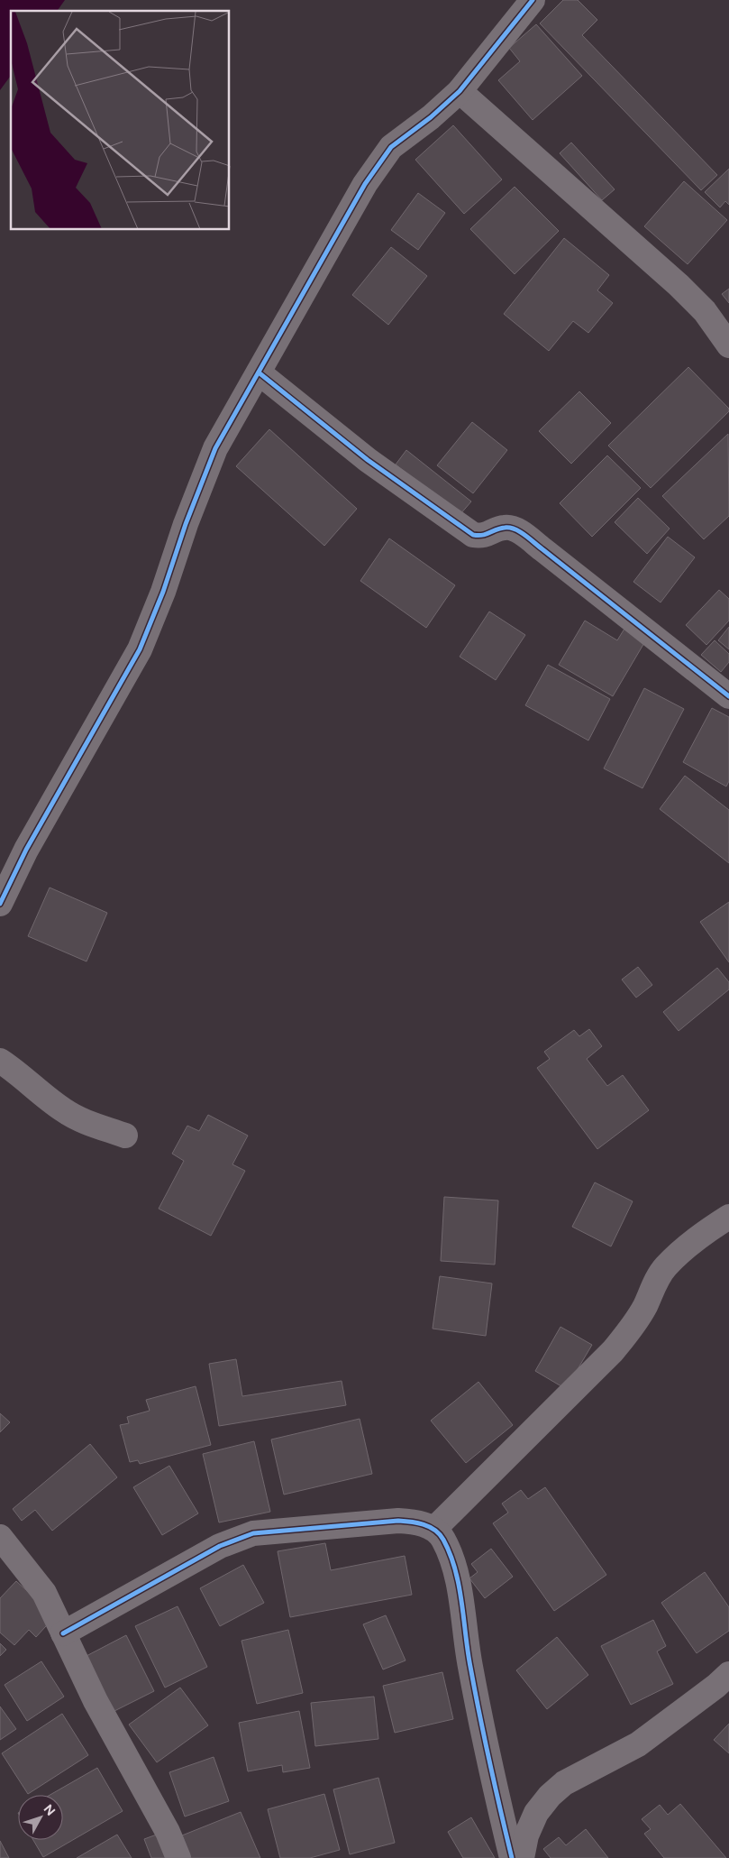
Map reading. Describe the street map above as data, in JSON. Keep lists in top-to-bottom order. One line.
{"north":"top right"}
